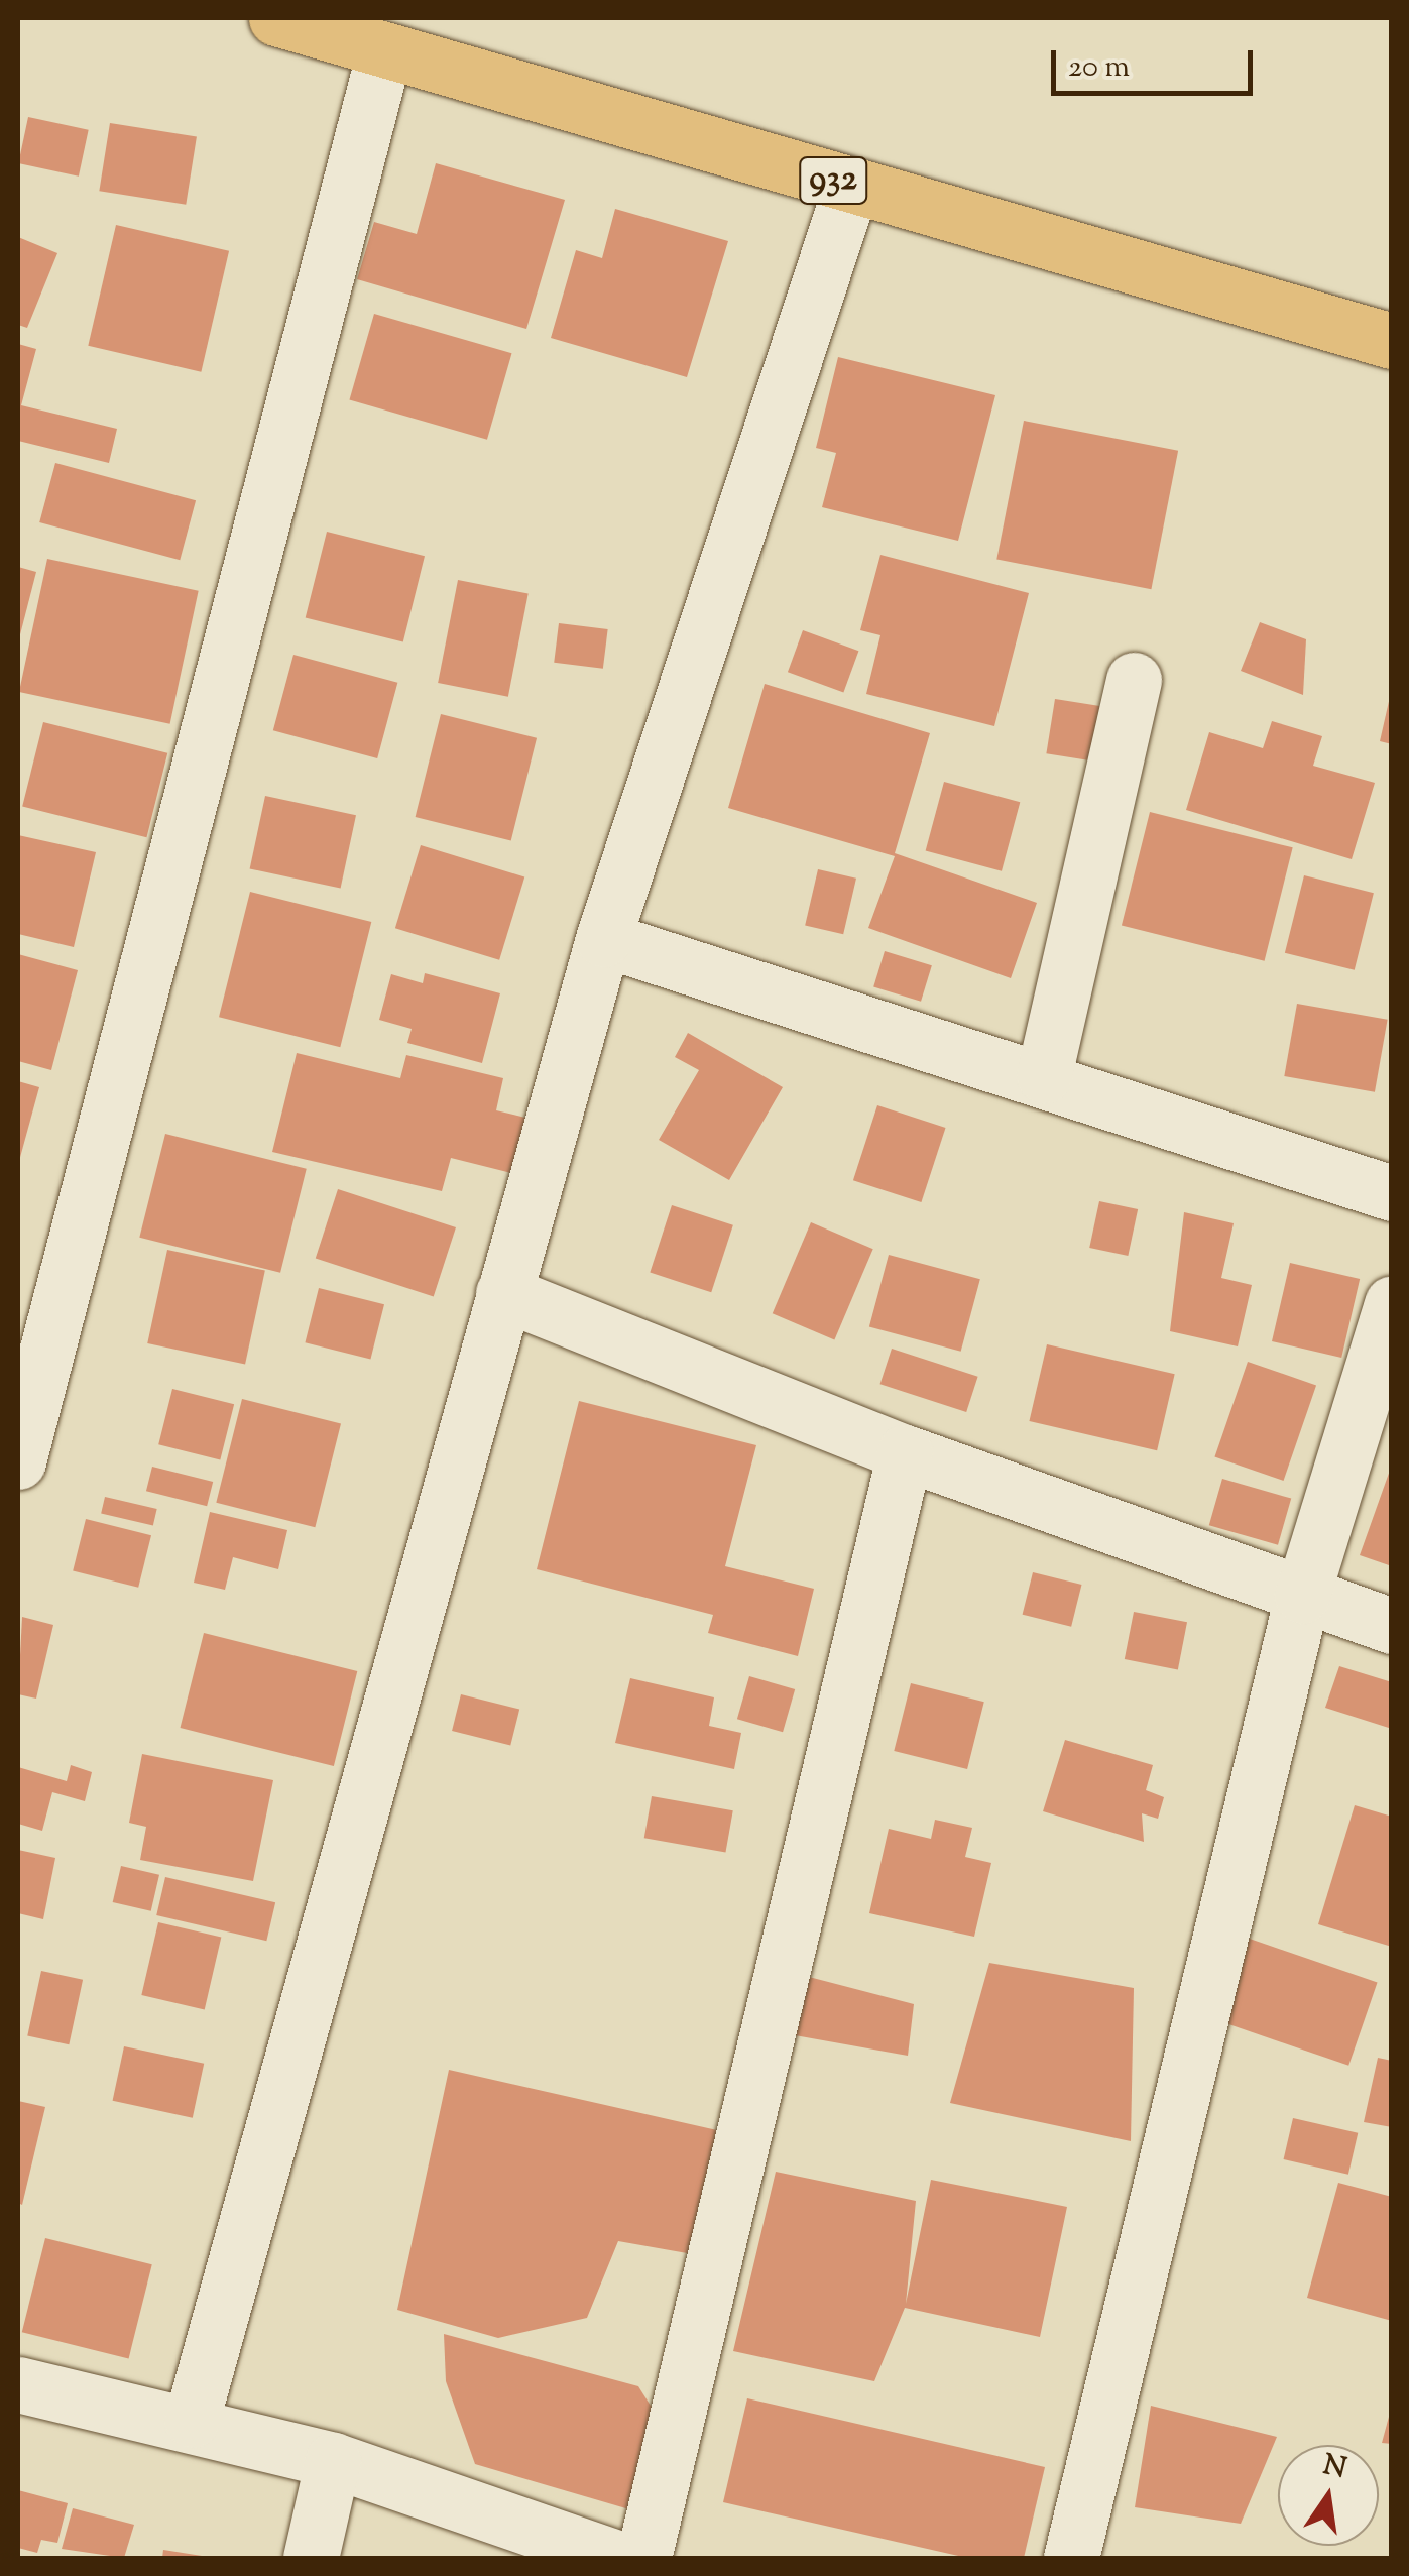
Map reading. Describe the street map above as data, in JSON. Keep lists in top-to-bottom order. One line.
{"streets":{"main road":["932"]},"scale_bar":"20 m","north":"top"}
